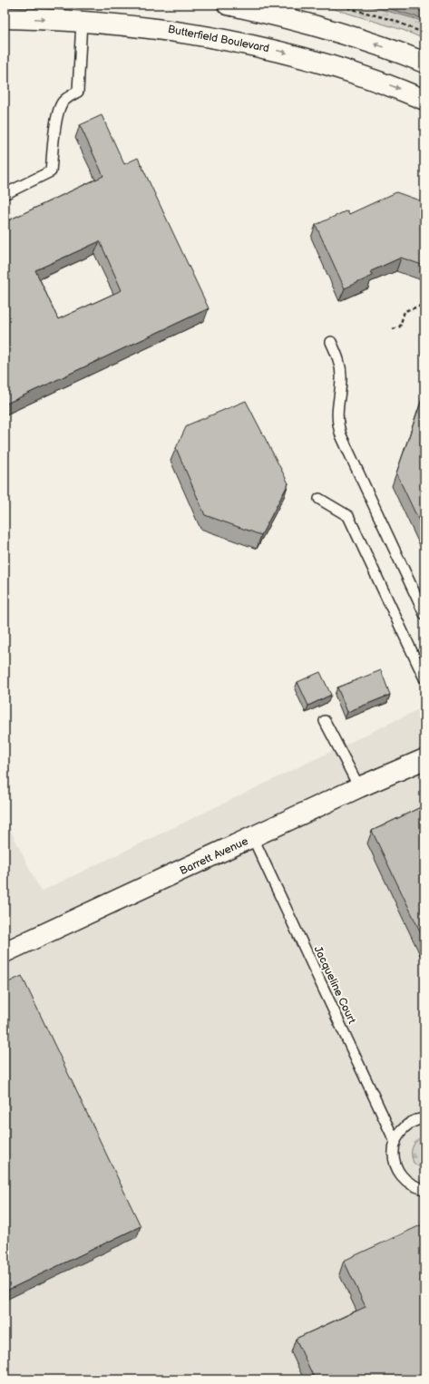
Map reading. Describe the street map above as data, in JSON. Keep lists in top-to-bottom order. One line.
{"streets":{"main road":["Butterfield Boulevard","Barrett Avenue"],"lane":["Jacqueline Court"]},"crossings":[["Barrett Avenue","Jacqueline Court"]]}
